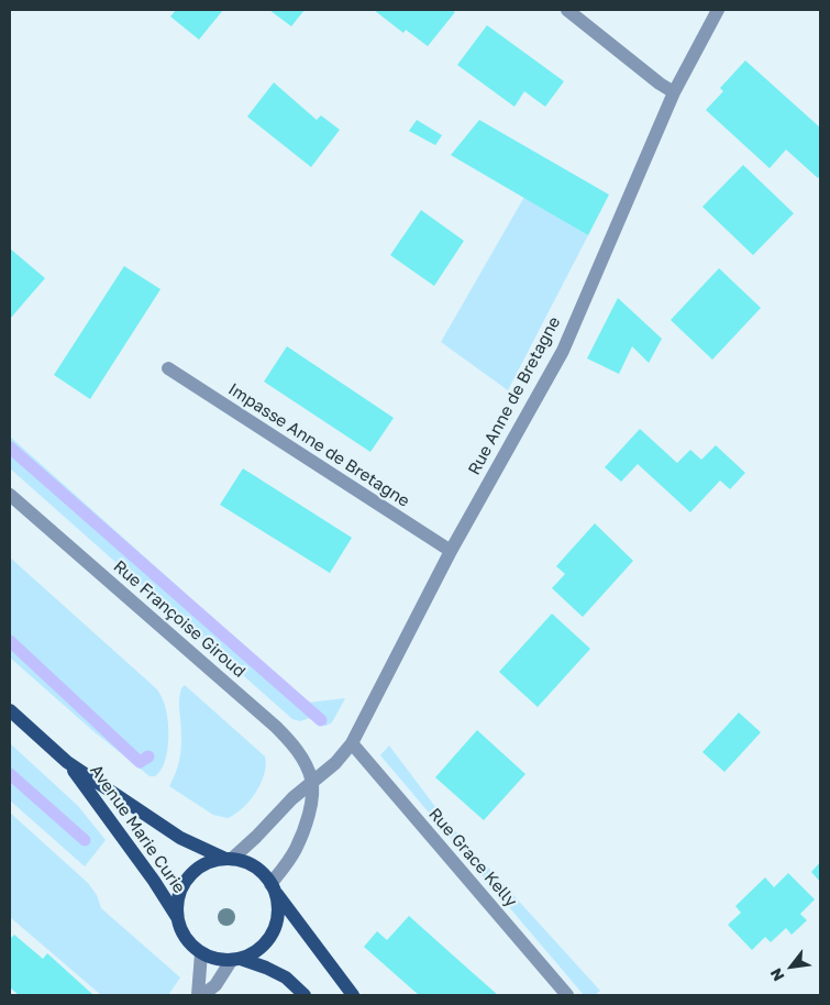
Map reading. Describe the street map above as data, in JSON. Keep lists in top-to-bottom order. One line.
{"streets":{"main road":["Avenue Marie Curie"],"street":["Rue Anne de Bretagne","Impasse Anne de Bretagne","Rue Françoise Giroud","Rue Grace Kelly"]},"crossings":[["Rue Anne de Bretagne","Impasse Anne de Bretagne"],["Rue Anne de Bretagne","Rue Françoise Giroud"],["Rue Anne de Bretagne","Avenue Marie Curie"],["Rue Anne de Bretagne","Rue Grace Kelly"]],"north":"bottom left"}
